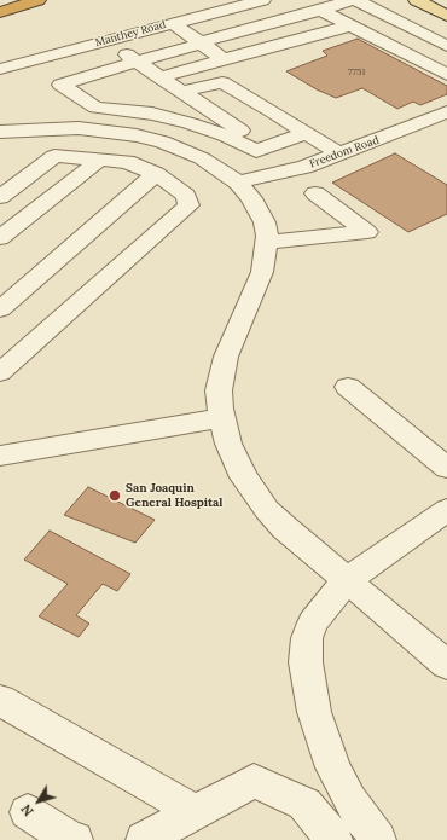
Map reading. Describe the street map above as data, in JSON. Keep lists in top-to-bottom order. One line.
{"streets":{"street":["Manthey Road","Freedom Road"]},"places":["San Joaquin General Hospital"],"house_numbers":["7751"],"north":"bottom left"}
